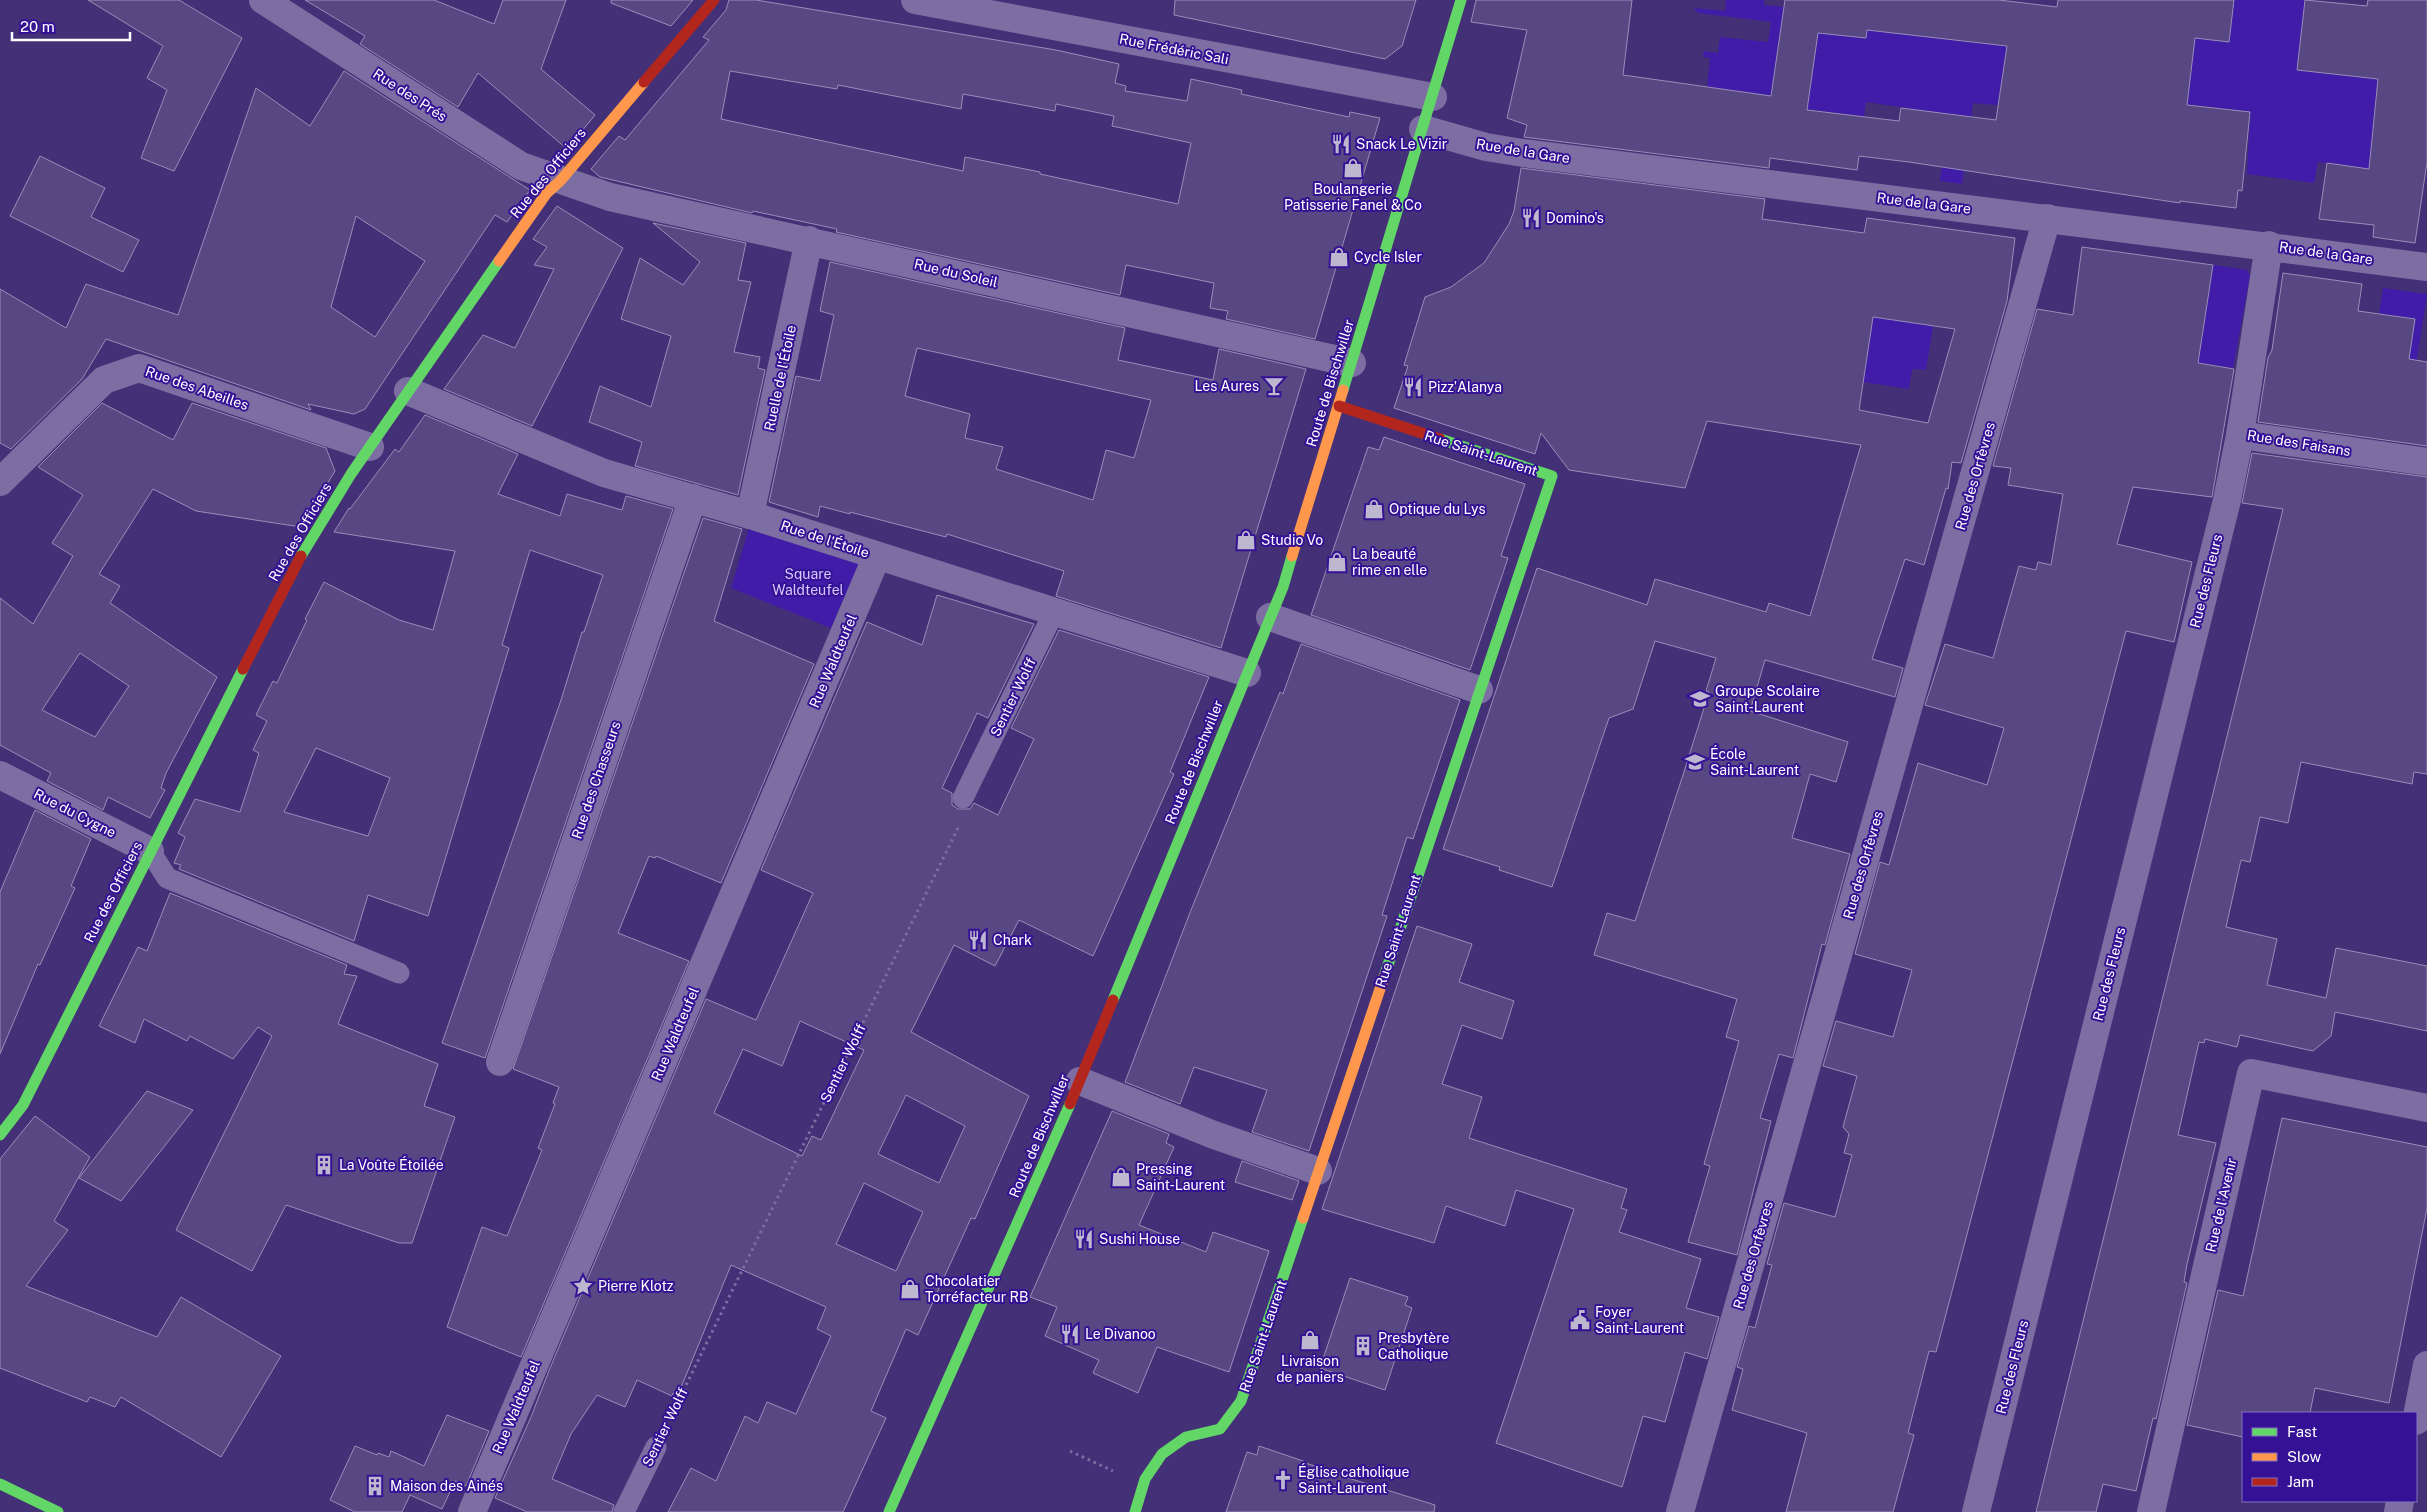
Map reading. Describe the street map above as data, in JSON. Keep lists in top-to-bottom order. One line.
{"streets":{"street":["Rue Frédéric Sali","Rue des Prés","Rue de la Gare","Rue des Officiers","Rue du Soleil","Ruelle de l'Étoile","Route de Bischwiller","Rue des Abeilles","Rue des Faisans","Rue Saint-Laurent","Rue des Orfèvres","Rue de l'Étoile","Rue des Fleurs","Rue Waldteufel","Rue des Chasseurs","Rue du Cygne","Rue de l'Avenir"],"lane":["Sentier Wolff"]},"crossings":[["Rue Frédéric Sali","Route de Bischwiller"],["Rue des Prés","Rue des Officiers"],["Rue des Prés","Rue du Soleil"],["Rue de la Gare","Route de Bischwiller"],["Rue de la Gare","Rue des Faisans"],["Rue de la Gare","Rue des Orfèvres"],["Rue des Officiers","Rue du Soleil"],["Rue des Officiers","Rue des Abeilles"],["Rue des Officiers","Rue de l'Étoile"],["Rue des Officiers","Rue du Cygne"],["Rue du Soleil","Ruelle de l'Étoile"],["Rue du Soleil","Route de Bischwiller"],["Ruelle de l'Étoile","Rue de l'Étoile"],["Route de Bischwiller","Rue Saint-Laurent"],["Route de Bischwiller","Rue de l'Étoile"],["Rue des Faisans","Rue des Fleurs"],["Rue de l'Étoile","Rue Waldteufel"],["Rue de l'Étoile","Sentier Wolff"],["Rue de l'Étoile","Rue des Chasseurs"]],"parks":["Square Waldteufel"],"places":{"restaurant":["Snack Le Vizir","Domino's","Pizz'Alanya","Chark","Sushi House","Le Divanoo"],"shop":["Boulangerie Patisserie Fanel & Co","Cycle Isler","Optique du Lys","Studio Vo","La beauté rime en elle","Pressing Saint-Laurent","Chocolatier Torréfacteur RB","Livraison de paniers"],"bar":["Les Aures"],"school or university":["Groupe Scolaire Saint-Laurent","École Saint-Laurent"],"building":["La Voûte Étoilée","Presbytère Catholique","Maison des Ainés"],"place":["Pierre Klotz"],"public building":["Foyer Saint-Laurent"],"church":["Église catholique Saint-Laurent"]},"legend":["Fast","Slow","Jam"],"scale_bar":"20 m"}
